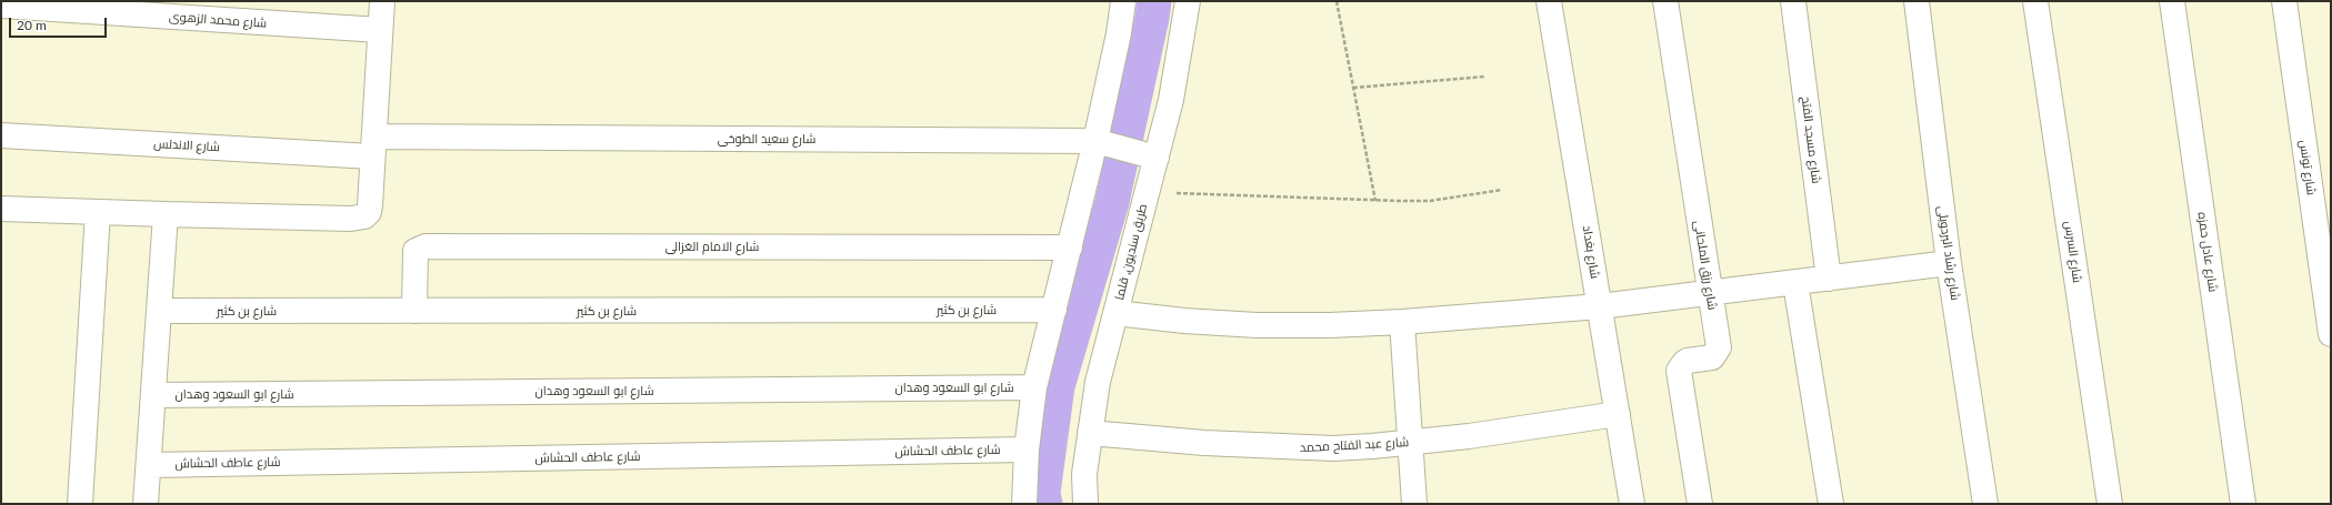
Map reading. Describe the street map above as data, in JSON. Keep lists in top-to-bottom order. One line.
{"streets":{"street":["شارع محمد الزهوى","شارع سعيد الطوخى","شارع مسجد الفتح","شارع الاندلس","شارع تونس","شارع الامام الغزالى","طريق سنديون, قلما","شارع بغداد","شارع السرس","شارع عادل حمزه","شارع رشاد البردويلى","شارع رزق الملحانى","شارع بن كثير","شارع ابو السعود وهدان","شارع عبد الفتاح محمد","شارع عاطف الحشاش"]},"crossings":[["شارع سعيد الطوخى","شارع الاندلس"],["شارع سعيد الطوخى","طريق سنديون, قلما"],["شارع الامام الغزالى","شارع بن كثير"],["طريق سنديون, قلما","شارع عبد الفتاح محمد"],["شارع بغداد","شارع عبد الفتاح محمد"]],"scale_bar":"20 m"}
